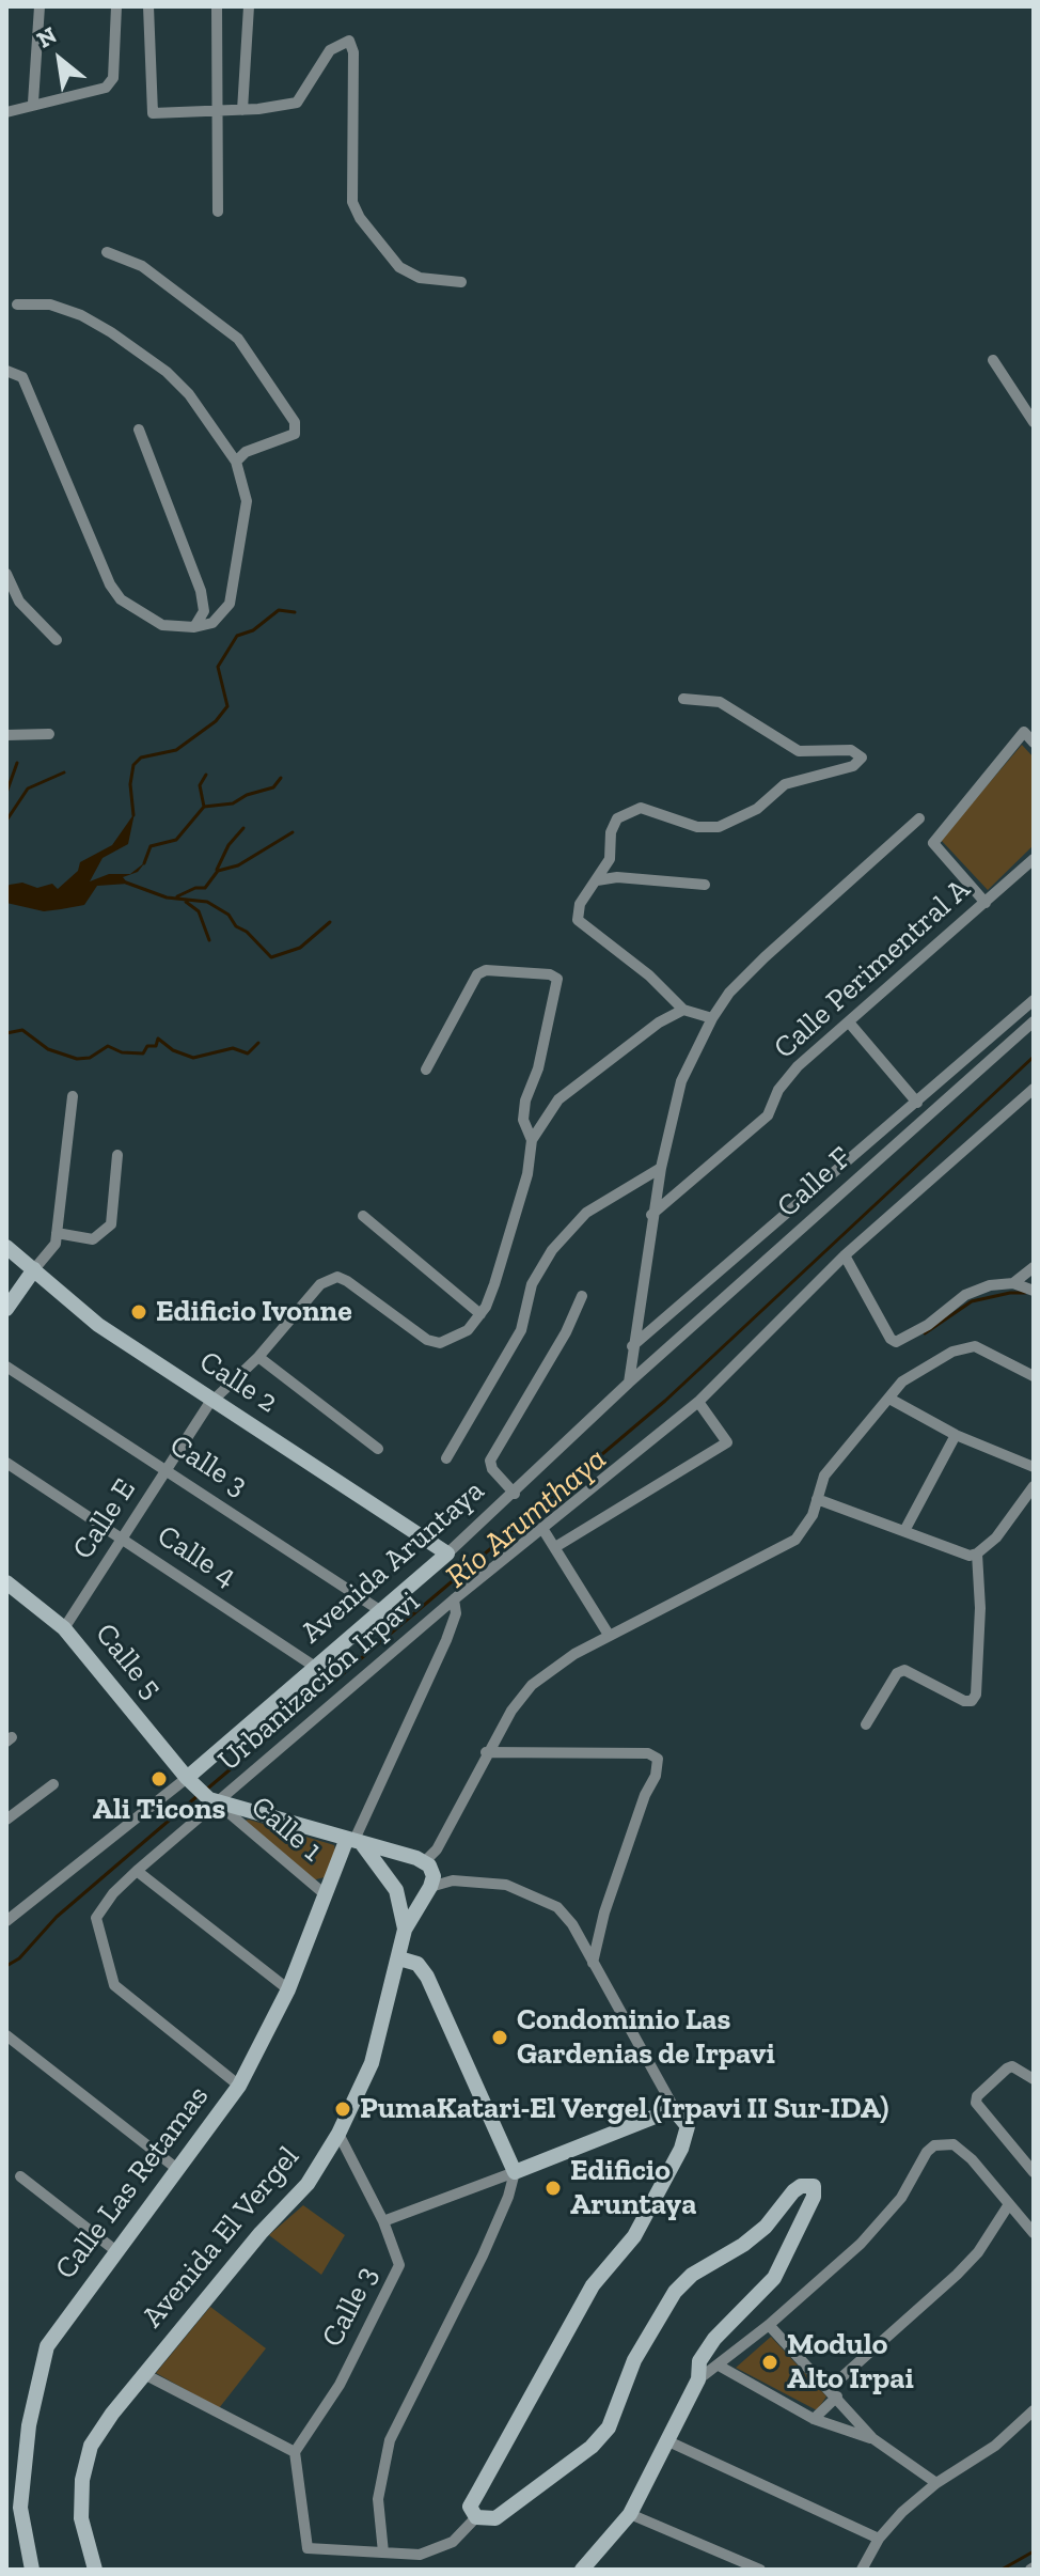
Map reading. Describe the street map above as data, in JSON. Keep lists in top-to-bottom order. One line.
{"streets":{"street":["Calle Perimentral A","Calle F","Calle 2","Calle 3","Calle E","Calle 4","Avenida Aruntaya","Calle 5","Urbanización Irpavi","Calle 1","Calle Las Retamas","Avenida El Vergel"]},"crossings":[["Calle F","Avenida Aruntaya"],["Calle 2","Calle E"],["Calle 2","Avenida Aruntaya"],["Calle 3","Calle E"],["Calle 3","Avenida Aruntaya"],["Calle 3","Avenida El Vergel"],["Calle E","Calle 4"],["Calle E","Calle 5"],["Calle 4","Avenida Aruntaya"],["Avenida Aruntaya","Calle 5"],["Urbanización Irpavi","Calle 1"],["Urbanización Irpavi","Calle Las Retamas"],["Calle 1","Calle Las Retamas"]],"water":["Río Arumthaya"],"places":["Edificio Ivonne","Ali Ticons","Condominio Las Gardenias de Irpavi","PumaKatari-El Vergel (Irpavi II Sur-IDA)","Edificio Aruntaya","Modulo Alto Irpai"],"north":"top left"}
